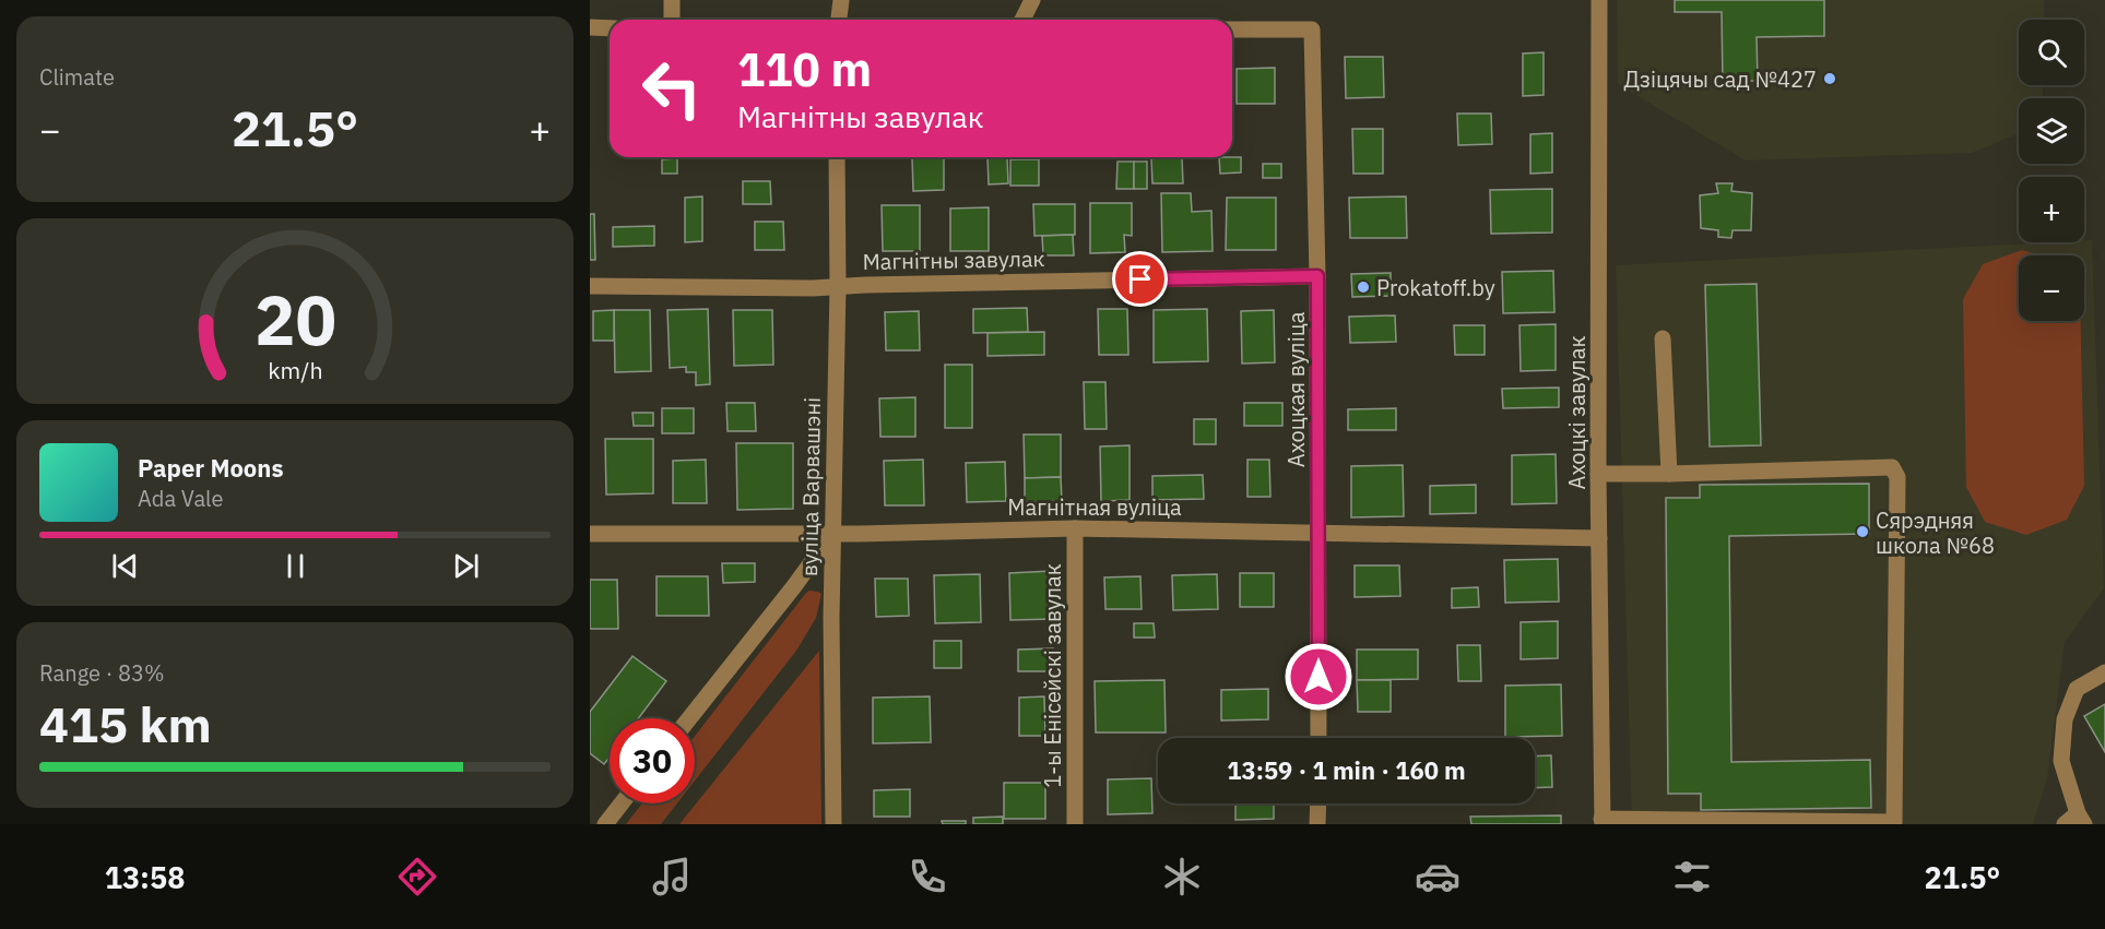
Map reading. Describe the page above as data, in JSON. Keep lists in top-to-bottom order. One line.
{"streets":{"street":["Магнітны завулак","Ахоцкая вуліца","Ахоцкі завулак","вуліца Варвашэні","Магнітная вуліца","1-ы Енісейскі завулак"]},"crossings":[["Магнітны завулак","Ахоцкая вуліца"],["Магнітны завулак","вуліца Варвашэні"],["Ахоцкая вуліца","Магнітная вуліца"],["Ахоцкі завулак","Магнітная вуліца"],["вуліца Варвашэні","Магнітная вуліца"],["Магнітная вуліца","1-ы Енісейскі завулак"]],"places":["Дзіцячы сад №427","Prokatoff.by","Сярэдняя школа №68"],"page":{"tile":["Climate",["Range · 83%","415 km"]],"map_buttons":["+","−"],"turn":["110 m","Магнітны завулак"],"heat":["−","21.5°","+"],"song":["Paper Moons","Ada Vale"],"limit":"30","trip":"13:59 · 1 min · 160 m","tabs":["13:58","21.5°"],"gauge":["20","km/h"]}}
